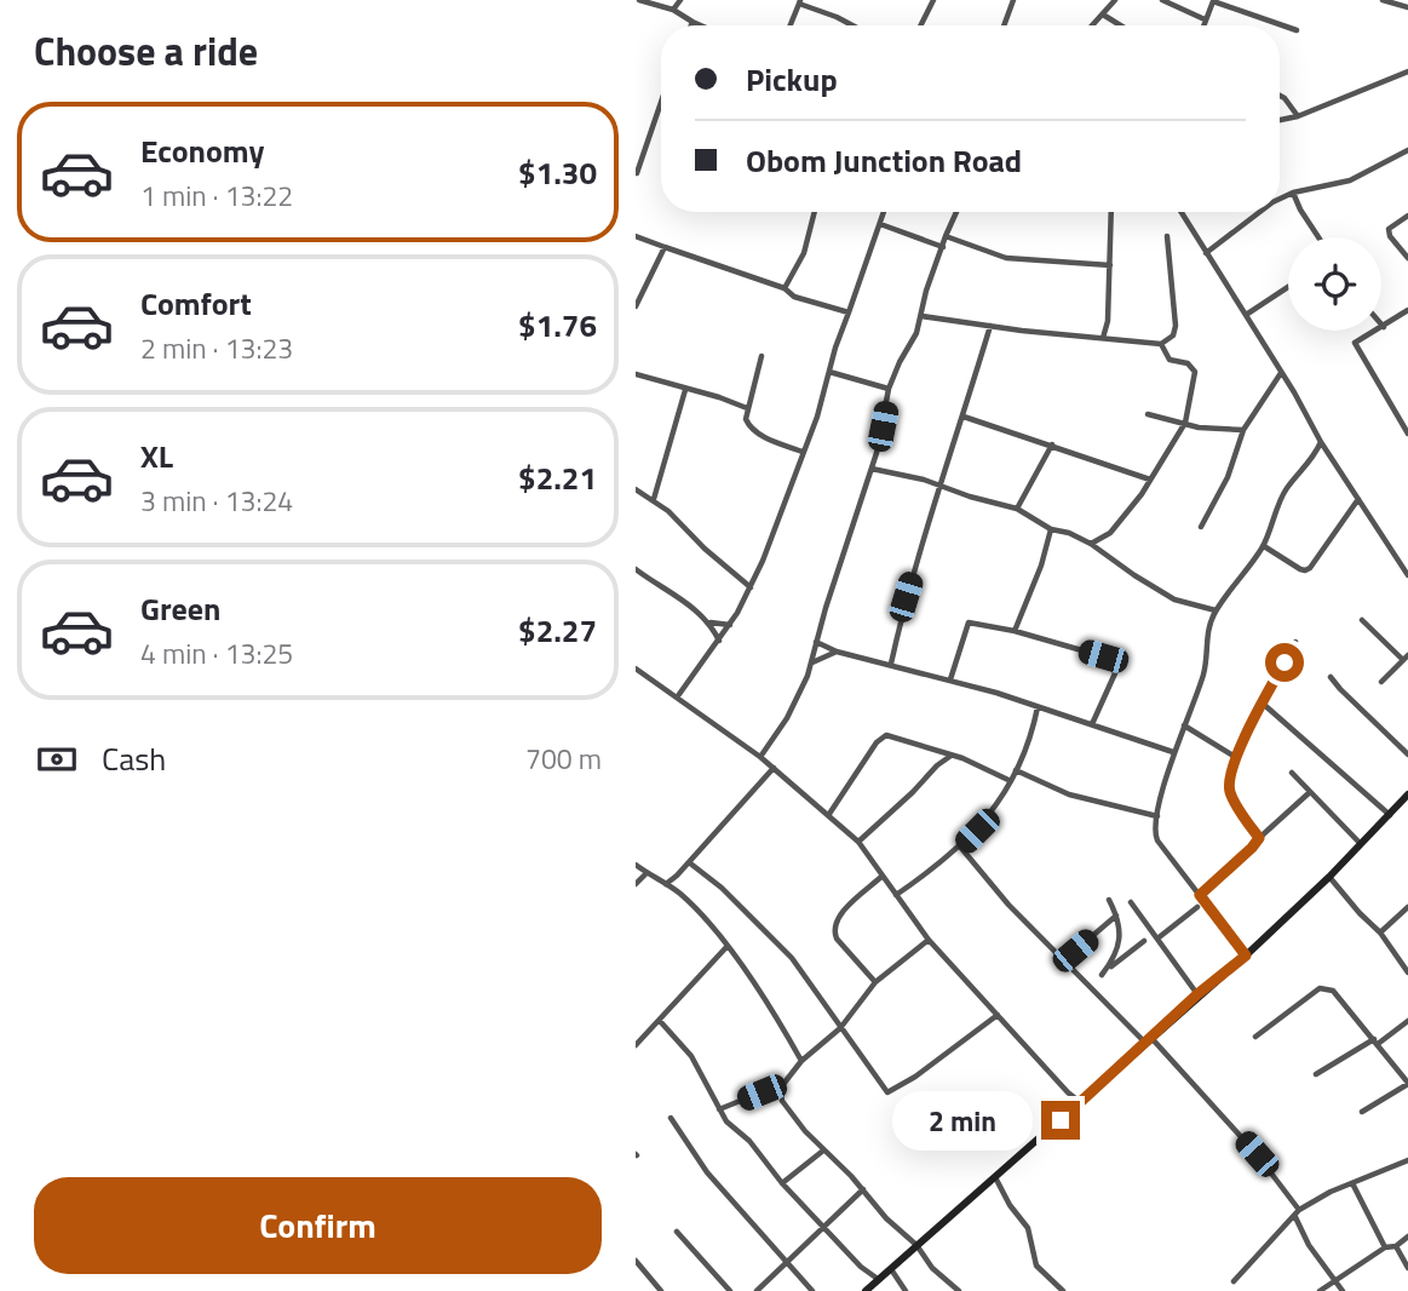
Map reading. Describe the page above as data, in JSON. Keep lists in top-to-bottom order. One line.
{"page":{"heading":"Choose a ride","banner":["Pickup","Obom Junction Road"],"list":[{"name":"Economy","note":"1 min · 13:22","value":"$1.30"},{"name":"Comfort","note":"2 min · 13:23","value":"$1.76"},{"name":"XL","note":"3 min · 13:24","value":"$2.21"},{"name":"Green","note":"4 min · 13:25","value":"$2.27"}],"pay":["Cash","700 m"],"bubble":"2 min","buttons":"Confirm"}}
